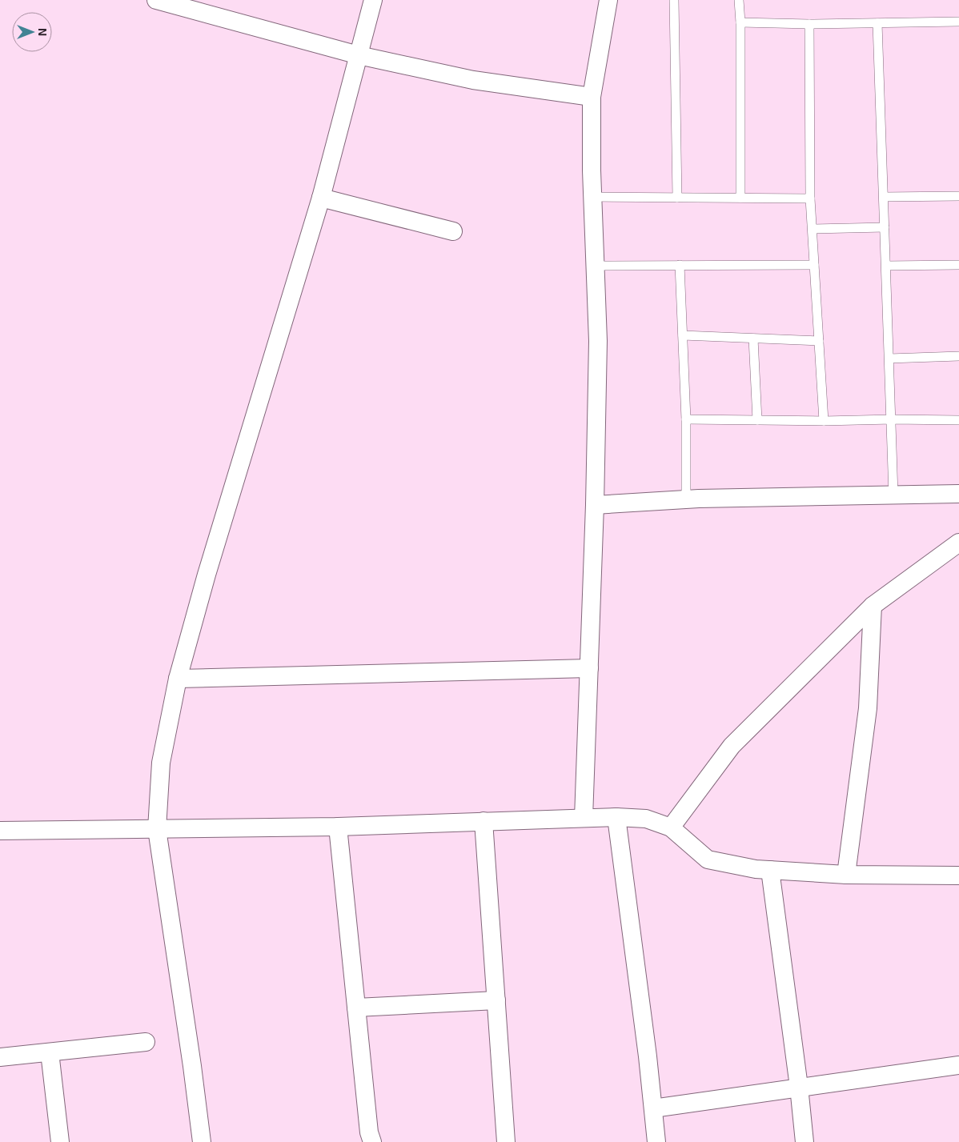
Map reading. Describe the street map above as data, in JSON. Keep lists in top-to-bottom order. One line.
{"north":"right"}
